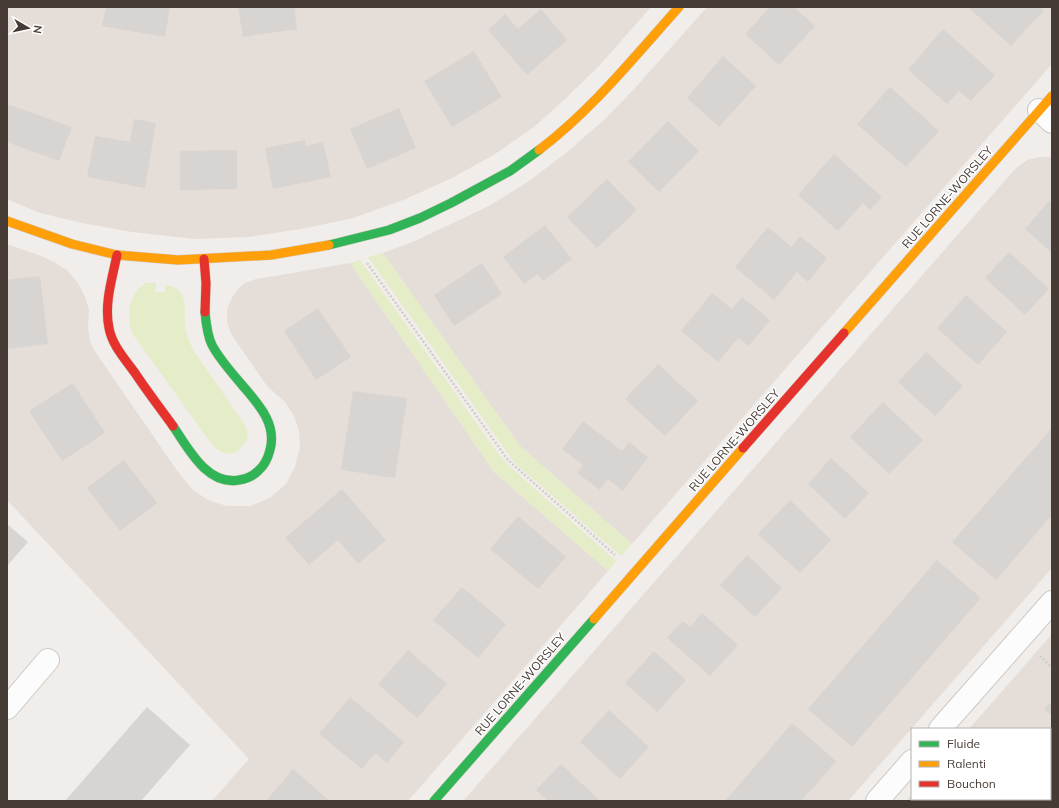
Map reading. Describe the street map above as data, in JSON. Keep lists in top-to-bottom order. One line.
{"streets":{"street":["RUE LORNE-WORSLEY"]},"legend":["Fluide","Ralenti","Bouchon"],"north":"right"}
